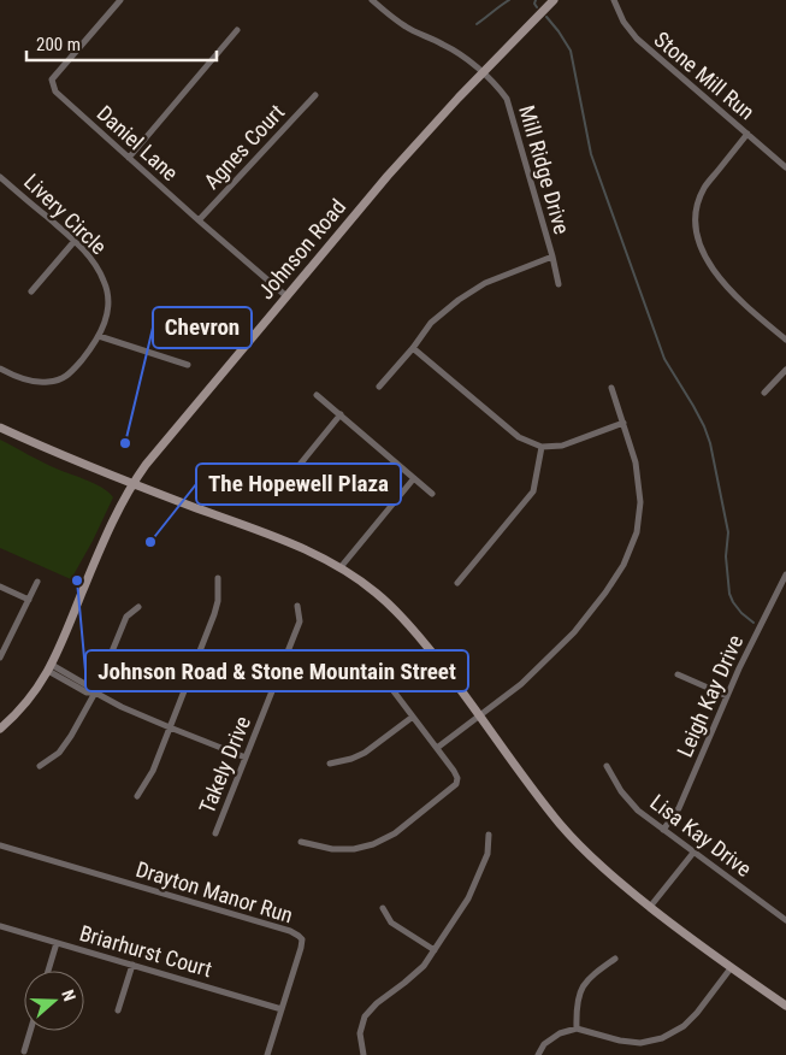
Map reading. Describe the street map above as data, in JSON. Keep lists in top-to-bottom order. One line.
{"streets":{"main road":["Johnson Road"],"street":["Stone Mill Run","Daniel Lane","Agnes Court","Mill Ridge Drive","Livery Circle","Leigh Kay Drive","Takely Drive","Lisa Kay Drive","Drayton Manor Run","Briarhurst Court"]},"crossings":[["Daniel Lane","Agnes Court"],["Daniel Lane","Johnson Road"],["Mill Ridge Drive","Johnson Road"],["Leigh Kay Drive","Lisa Kay Drive"],["Drayton Manor Run","Briarhurst Court"]],"places":["Chevron","The Hopewell Plaza","Johnson Road & Stone Mountain Street"],"scale_bar":"200 m","north":"right"}
